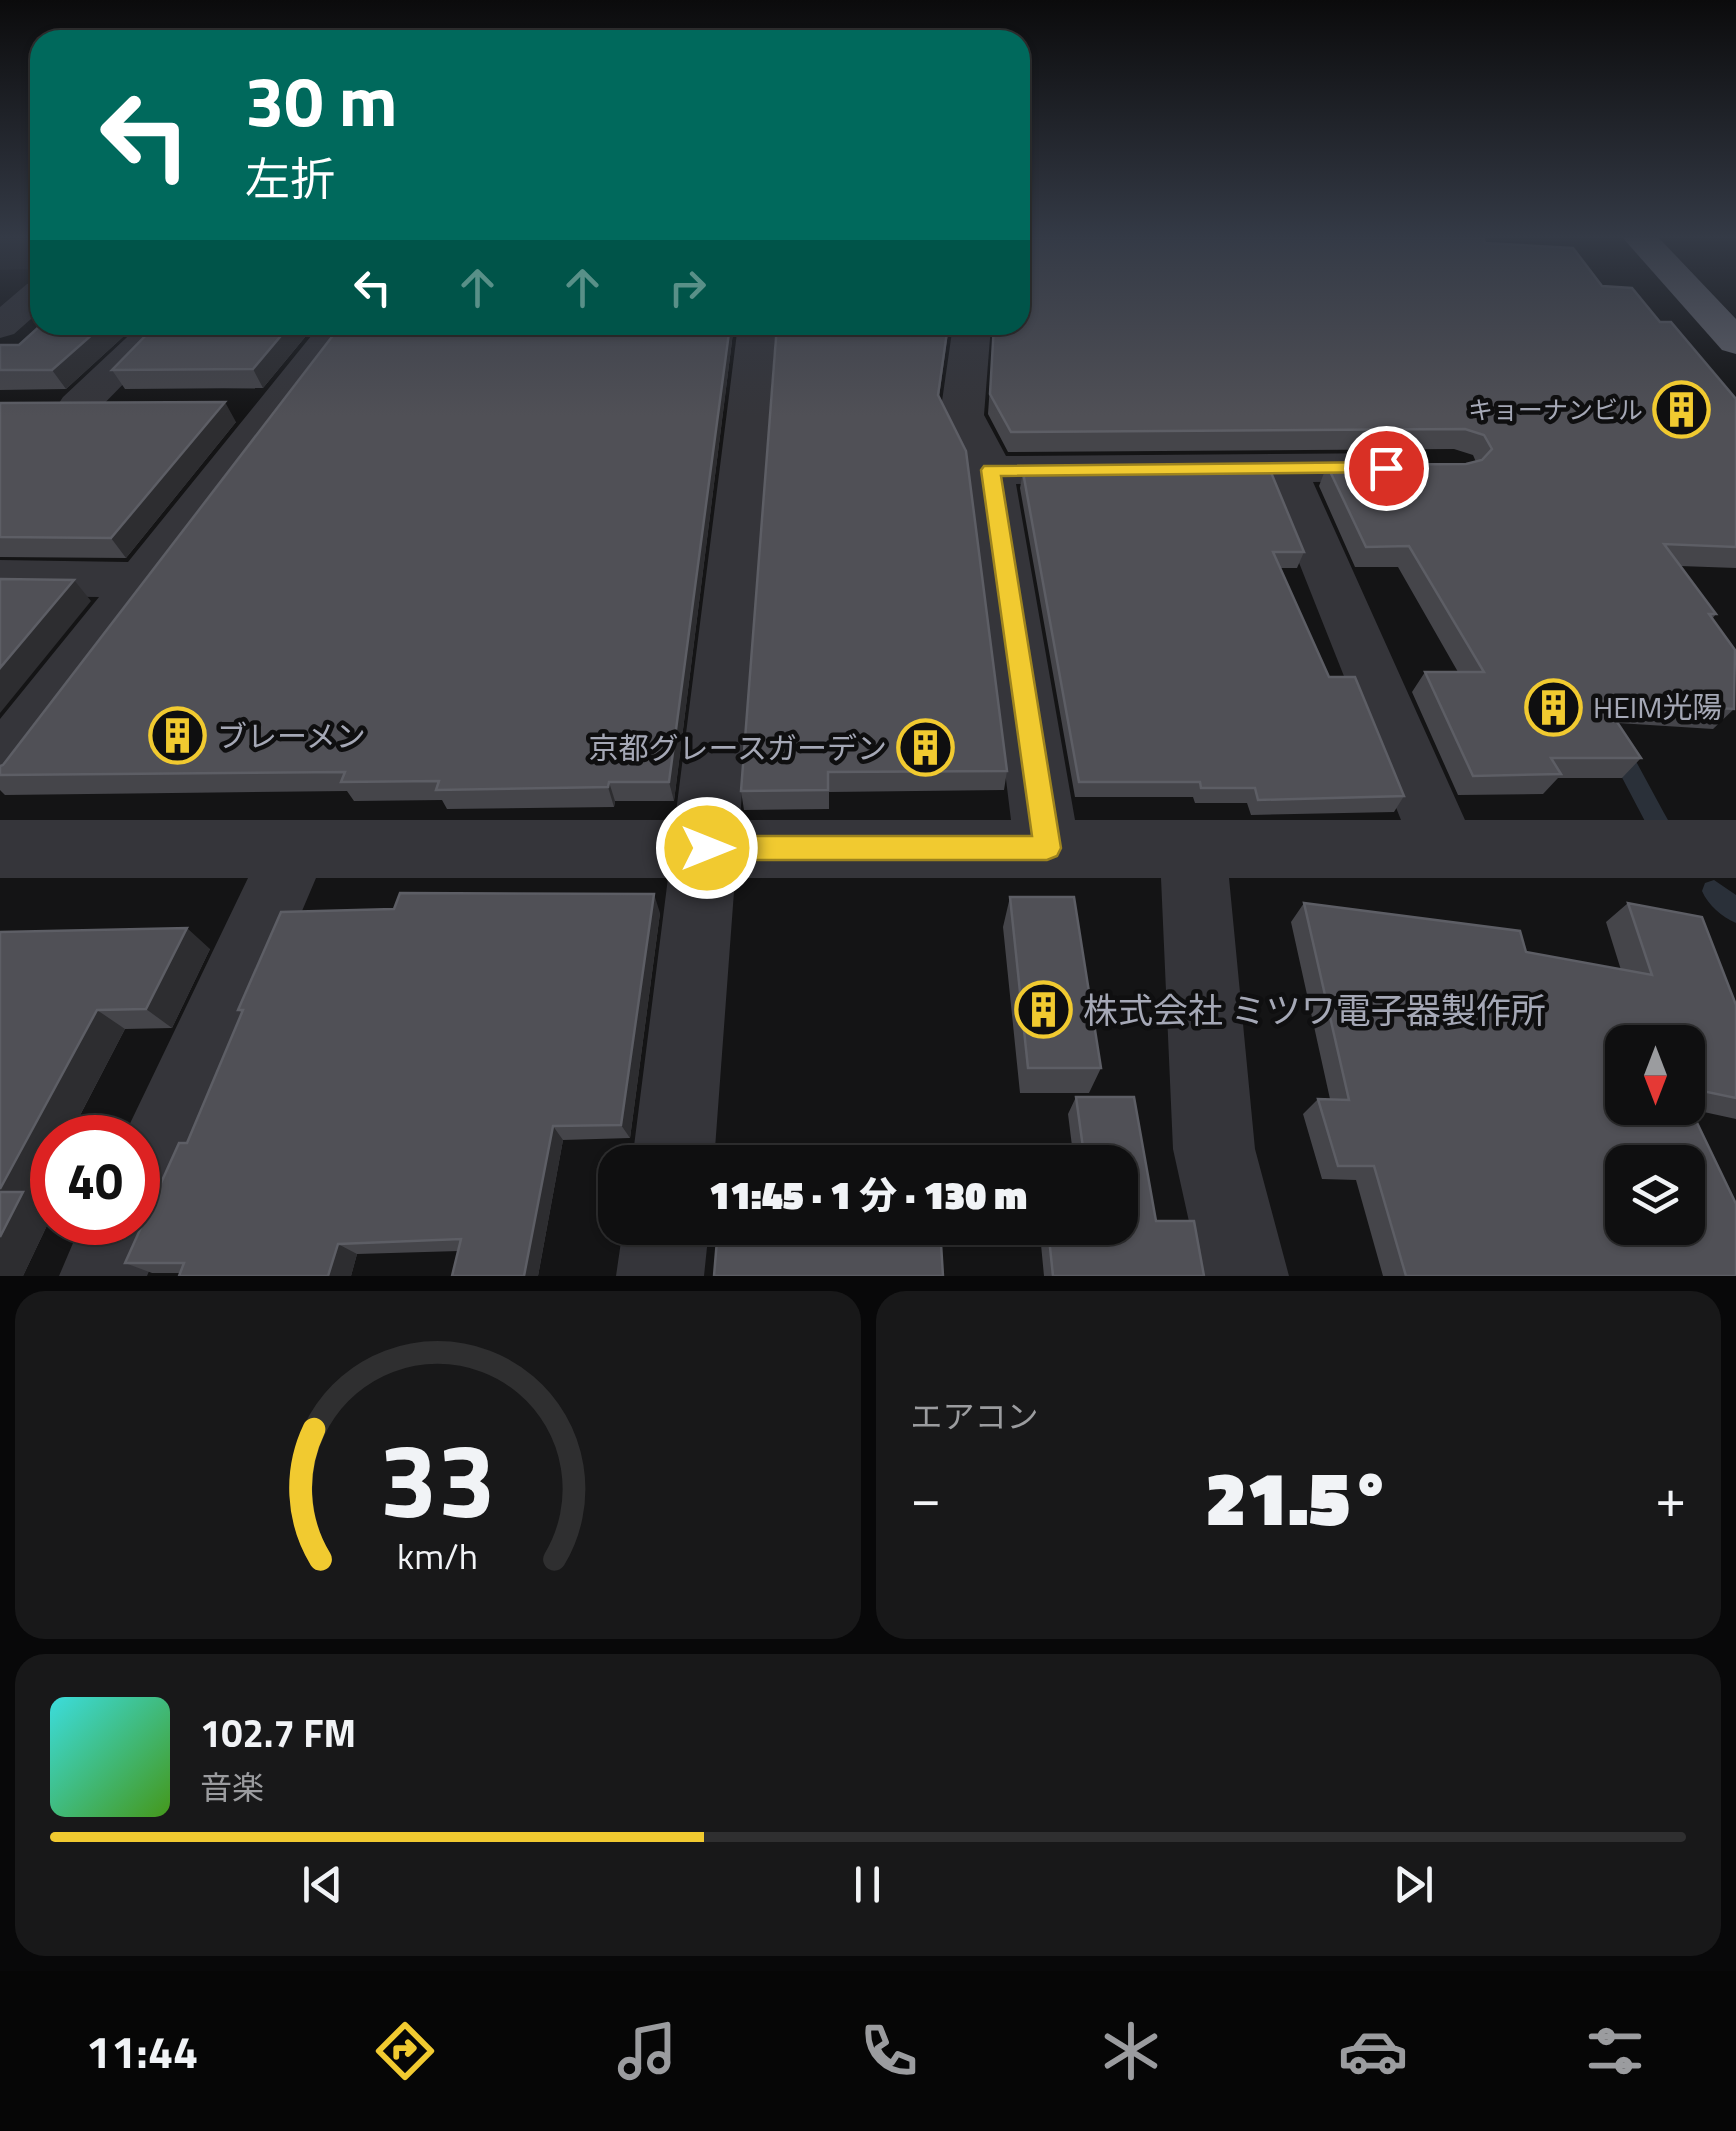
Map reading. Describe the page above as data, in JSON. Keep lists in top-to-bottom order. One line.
{"places":{"building":["キョーナンビル","HEIM光陽","ブレーメン","京都グレースガーデン","株式会社 ミツワ電子器製作所"]},"north":"bottom","page":{"turn":["30 m","左折"],"limit":"40","trip":"11:45 · 1 分 · 130 m","tile":"エアコン","heat":["−","21.5°","+"],"song":["102.7 FM","音楽"],"tabs":"11:44","gauge":["33","km/h"]}}
